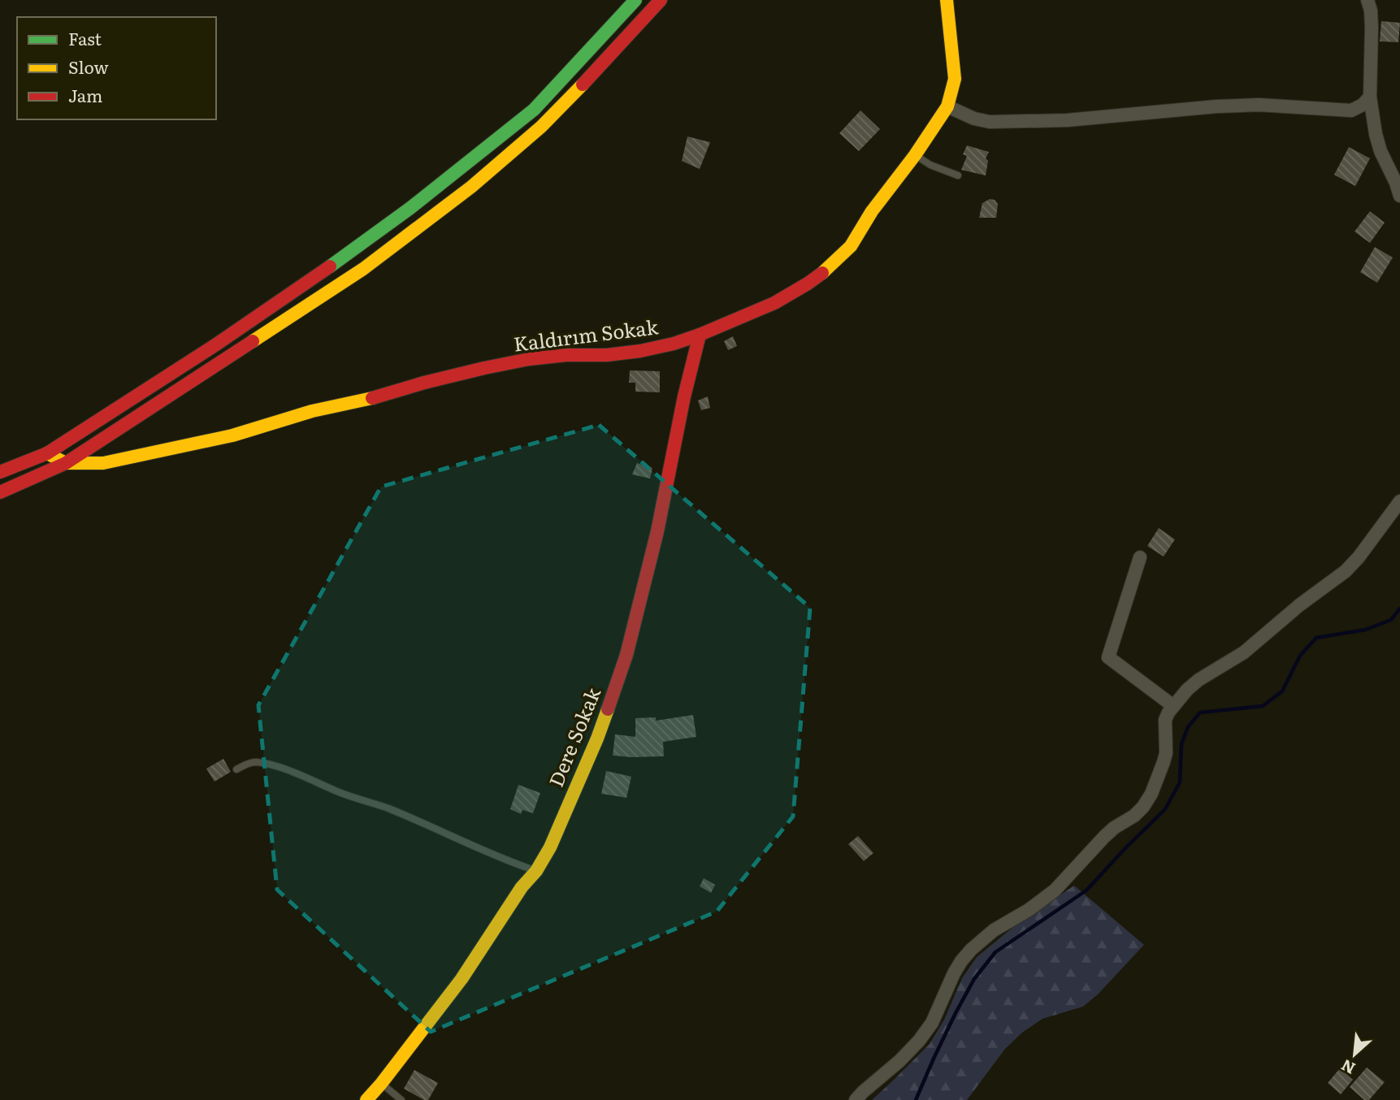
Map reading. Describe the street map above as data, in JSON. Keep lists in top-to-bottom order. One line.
{"streets":{"street":["Kaldırım Sokak","Dere Sokak"]},"crossings":[["Kaldırım Sokak","Dere Sokak"]],"legend":["Fast","Slow","Jam"],"north":"bottom left"}
